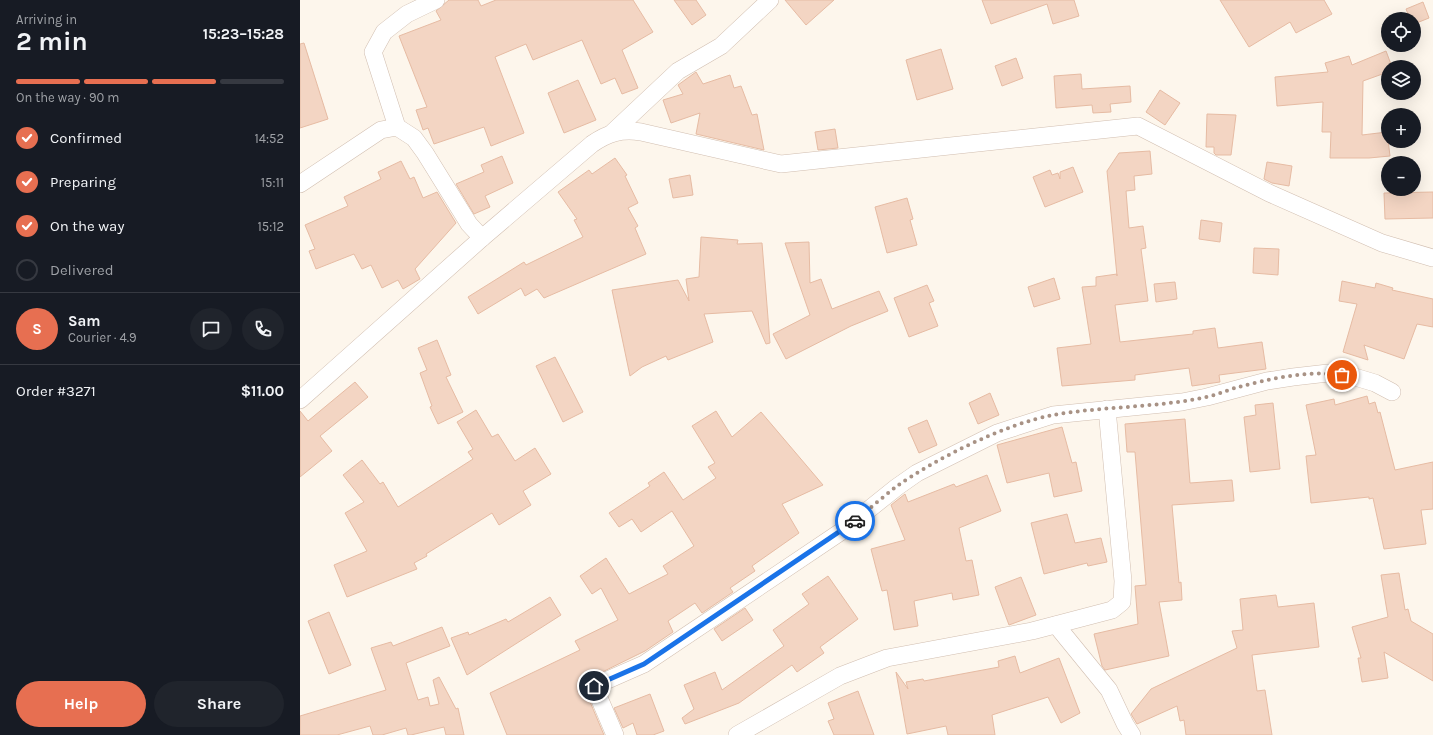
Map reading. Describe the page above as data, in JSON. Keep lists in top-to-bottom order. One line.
{"page":{"heading":["2 min","Arriving in","15:23–15:28"],"panel":["Sam","Courier · 4.9","Order #3271","$11.00"],"map_buttons":["+","−"],"bar":"On the way · 90 m","list":[["Confirmed","14:52"],["Preparing","15:11"],["On the way","15:12"],"Delivered"],"round":"S","buttons":["Help","Share"]}}
